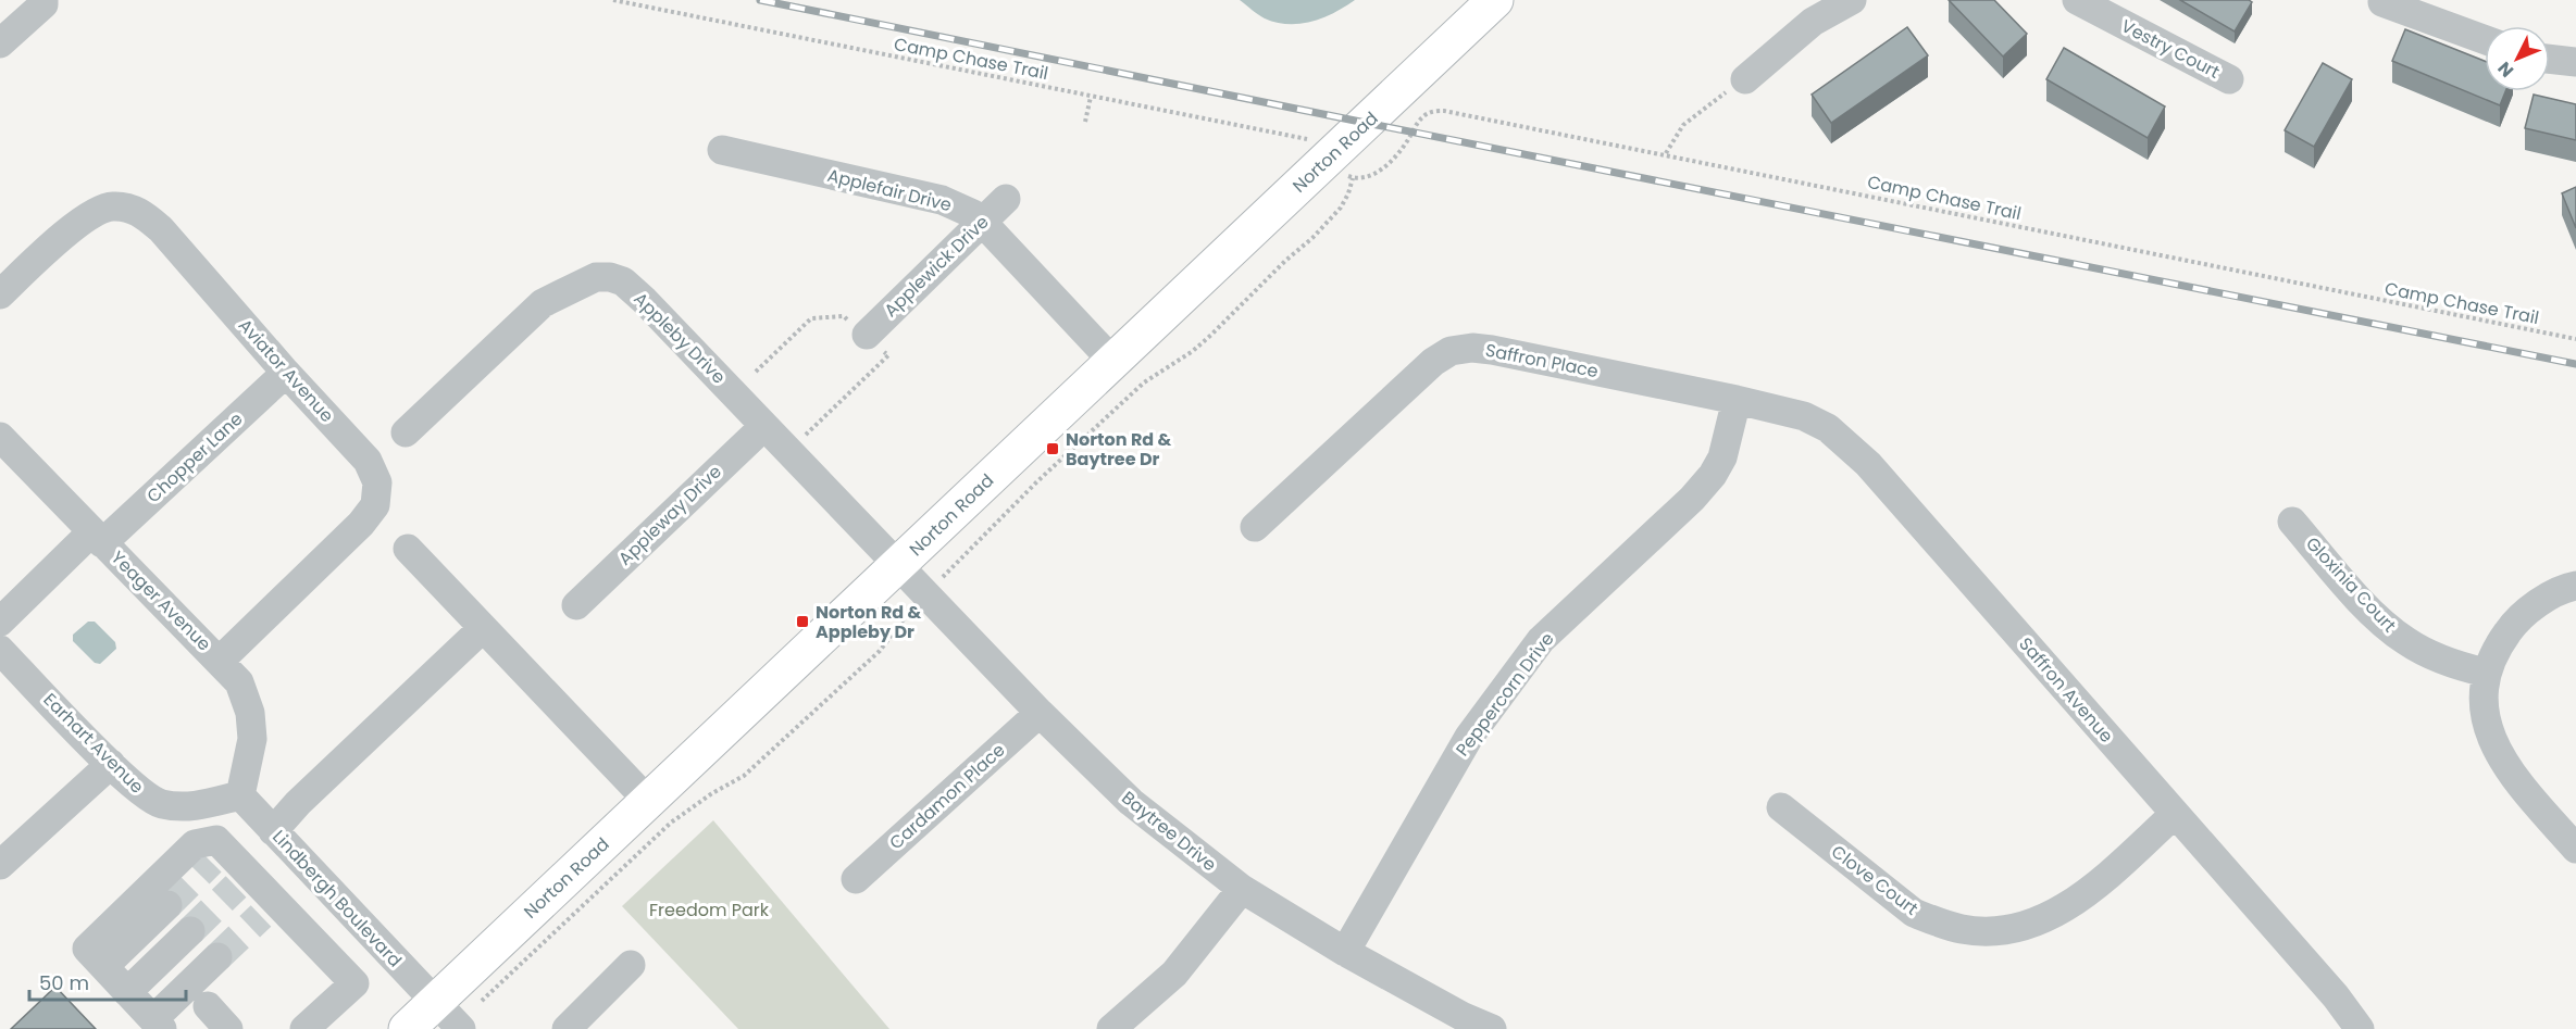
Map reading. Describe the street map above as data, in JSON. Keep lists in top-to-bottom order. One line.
{"streets":{"main road":["Norton Road"],"street":["Vestry Court","Applefair Drive","Applewick Drive","Appleby Drive","Saffron Place","Aviator Avenue","Chopper Lane","Appleway Drive","Gloxinia Court","Yeager Avenue","Saffron Avenue","Peppercorn Drive","Earhart Avenue","Cardamon Place","Baytree Drive","Clove Court","Lindbergh Boulevard"],"path":["Camp Chase Trail"]},"crossings":[["Norton Road","Applefair Drive"],["Norton Road","Appleby Drive"],["Norton Road","Baytree Drive"],["Norton Road","Lindbergh Boulevard"],["Applefair Drive","Applewick Drive"],["Appleby Drive","Appleway Drive"],["Appleby Drive","Baytree Drive"],["Saffron Place","Saffron Avenue"],["Saffron Place","Peppercorn Drive"],["Aviator Avenue","Chopper Lane"],["Aviator Avenue","Yeager Avenue"],["Chopper Lane","Yeager Avenue"],["Yeager Avenue","Earhart Avenue"],["Yeager Avenue","Lindbergh Boulevard"],["Saffron Avenue","Peppercorn Drive"],["Saffron Avenue","Clove Court"],["Peppercorn Drive","Baytree Drive"],["Earhart Avenue","Lindbergh Boulevard"],["Cardamon Place","Baytree Drive"]],"parks":["Freedom Park"],"places":{"transit":["Norton Rd & Baytree Dr","Norton Rd & Appleby Dr"]},"scale_bar":"50 m","north":"bottom left"}
